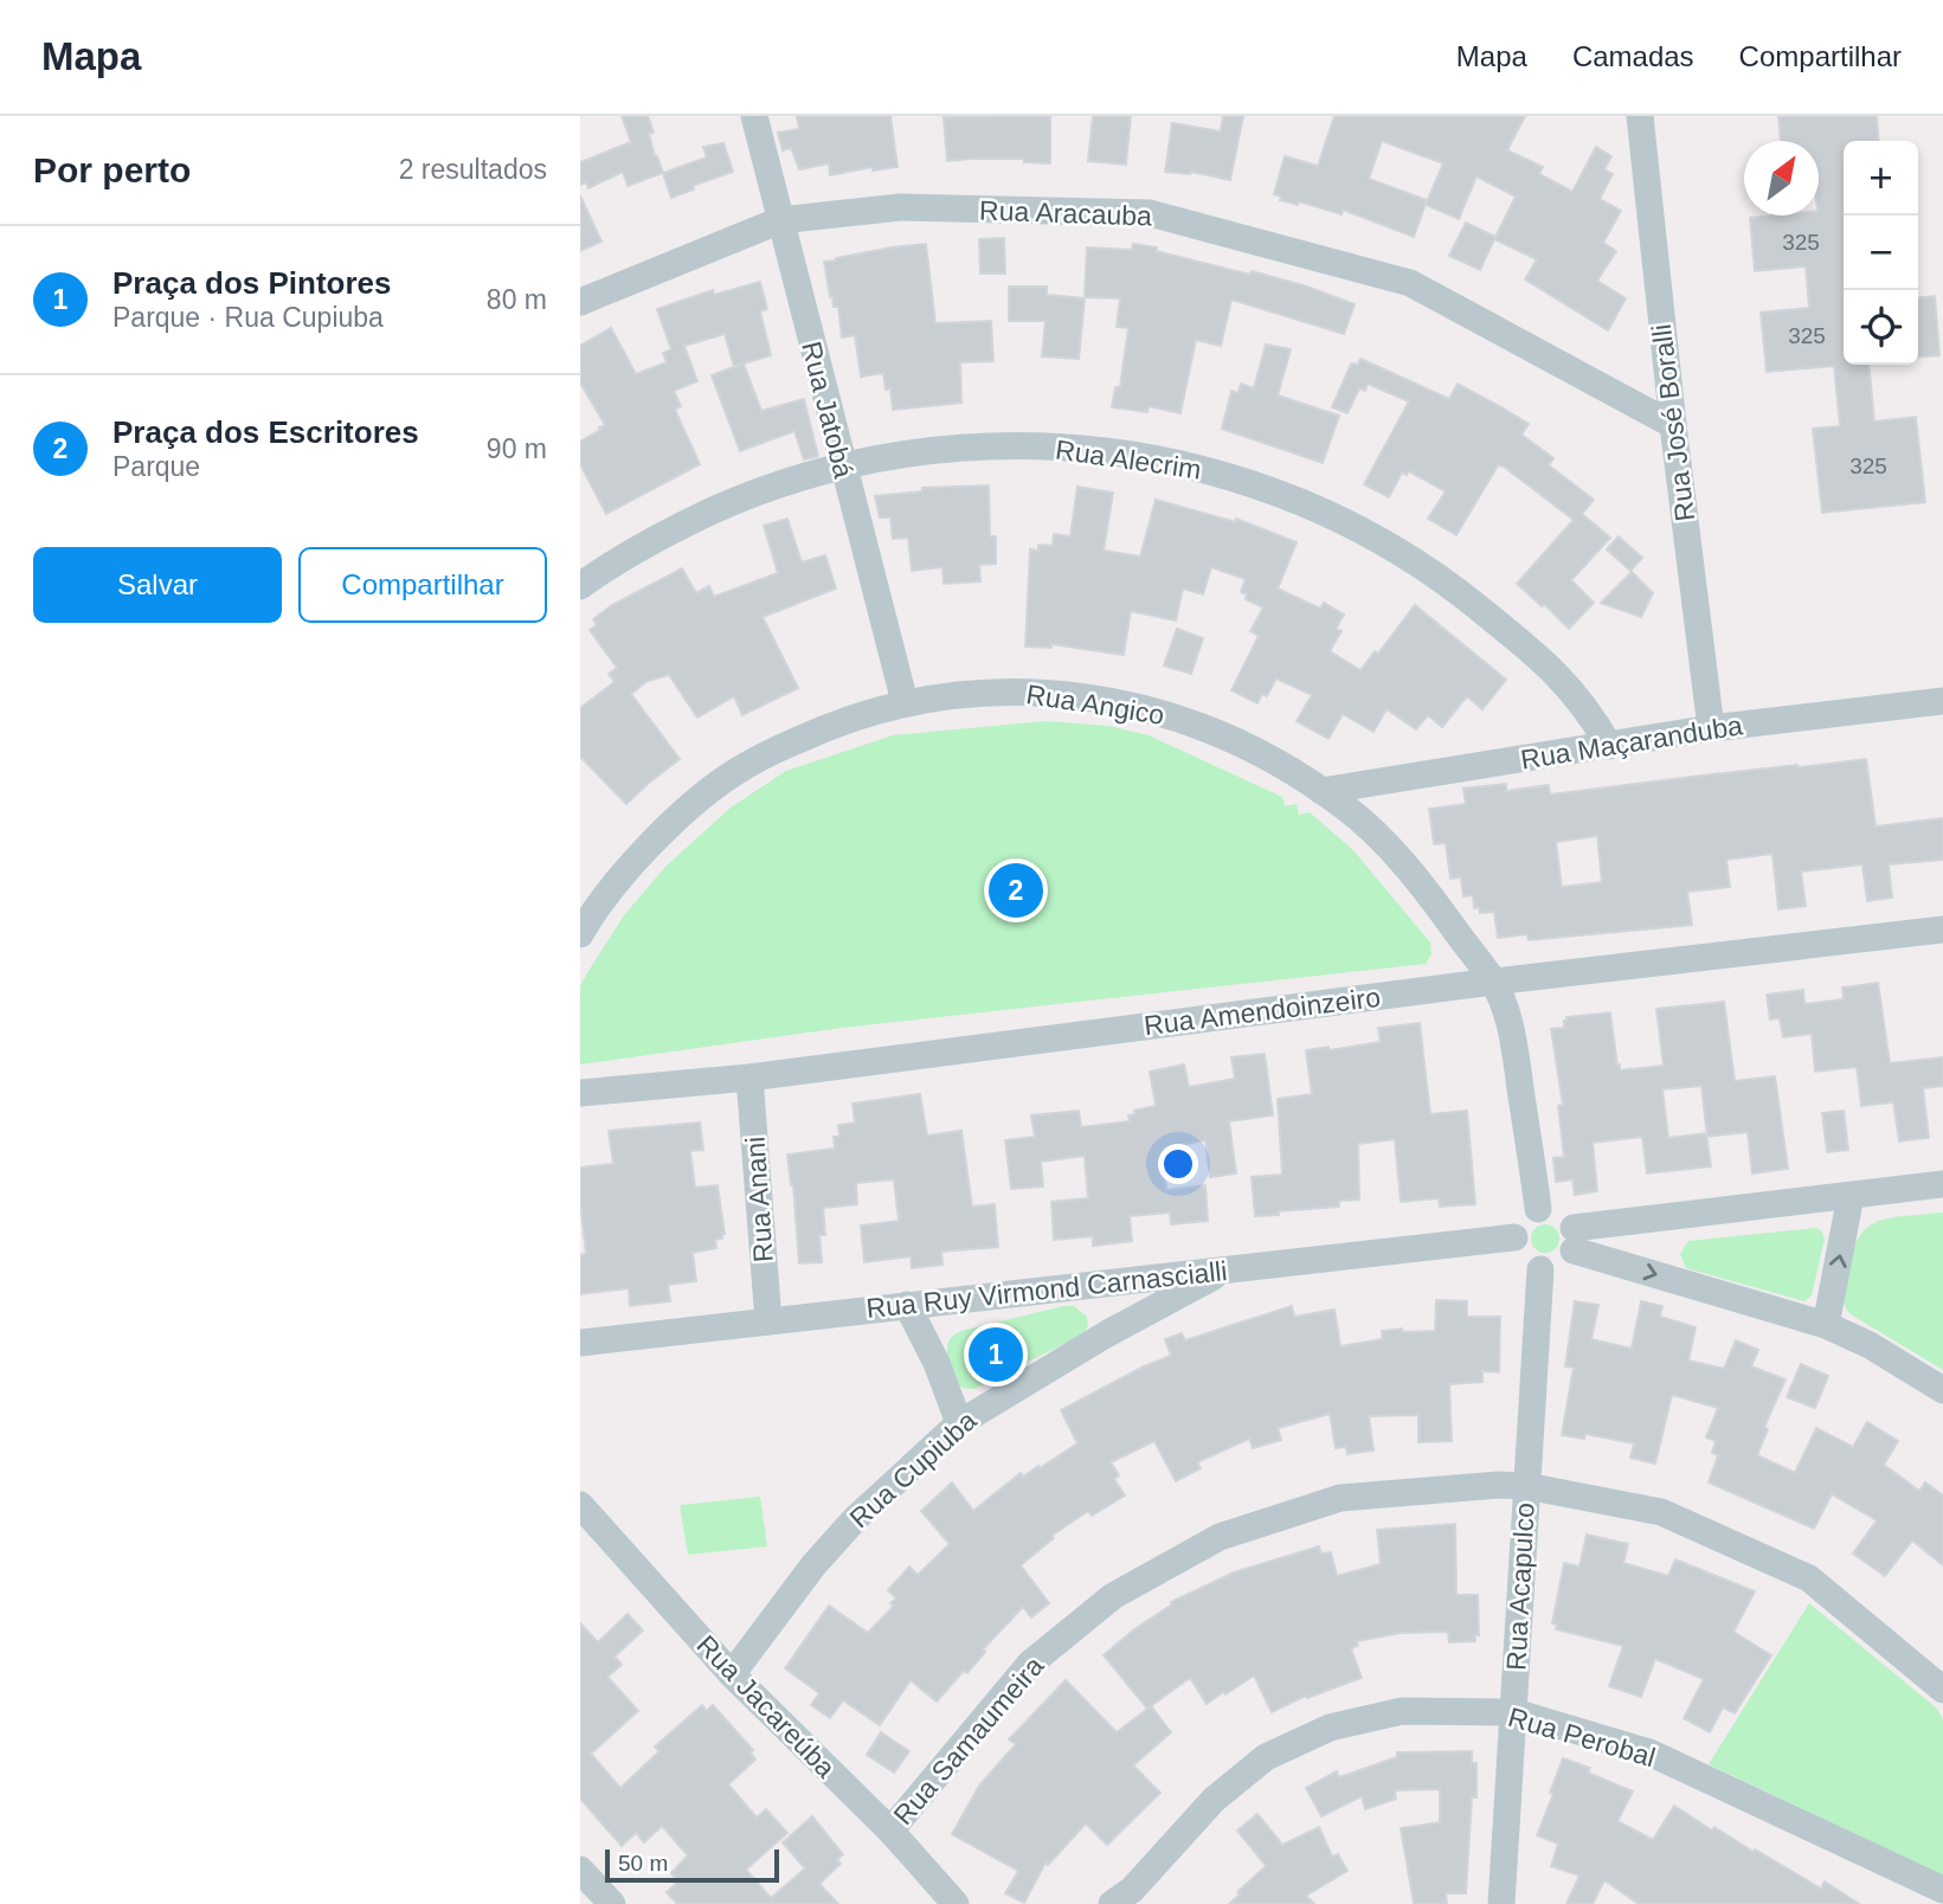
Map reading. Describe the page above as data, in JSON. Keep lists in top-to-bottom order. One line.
{"streets":{"street":["Rua Aracauba","Rua Jatobá","Rua José Boralli","Rua Alecrim","Rua Angico","Rua Maçaranduba","Rua Amendoinzeiro","Rua Anani","Rua Ruy Virmond Carnascialli","Rua Cupiuba","Rua Acapulco","Rua Jacareúba","Rua Perobal","Rua Samaumeira"]},"crossings":[["Rua Aracauba","Rua Jatobá"],["Rua Aracauba","Rua José Boralli"],["Rua Jatobá","Rua Alecrim"],["Rua Jatobá","Rua Angico"],["Rua José Boralli","Rua Maçaranduba"],["Rua Alecrim","Rua Maçaranduba"],["Rua Angico","Rua Maçaranduba"],["Rua Angico","Rua Amendoinzeiro"],["Rua Amendoinzeiro","Rua Anani"],["Rua Anani","Rua Ruy Virmond Carnascialli"],["Rua Ruy Virmond Carnascialli","Rua Cupiuba"],["Rua Ruy Virmond Carnascialli","Rua Acapulco"],["Rua Cupiuba","Rua Jacareúba"],["Rua Acapulco","Rua Perobal"],["Rua Acapulco","Rua Samaumeira"],["Rua Jacareúba","Rua Samaumeira"]],"house_numbers":["325","325","325"],"scale_bar":"50 m","north":"top right","page":{"header":"Mapa","nav":["Mapa","Camadas","Compartilhar"],"heading":["Por perto","2 resultados"],"map_buttons":["+","−"],"list":[{"mark":"1","name":"Praça dos Pintores","note":"Parque · Rua Cupiuba","value":"80 m"},{"mark":"2","name":"Praça dos Escritores","note":"Parque","value":"90 m"}],"buttons":["Salvar","Compartilhar"],"pins":["2","1"],"scale":"50 m"}}
